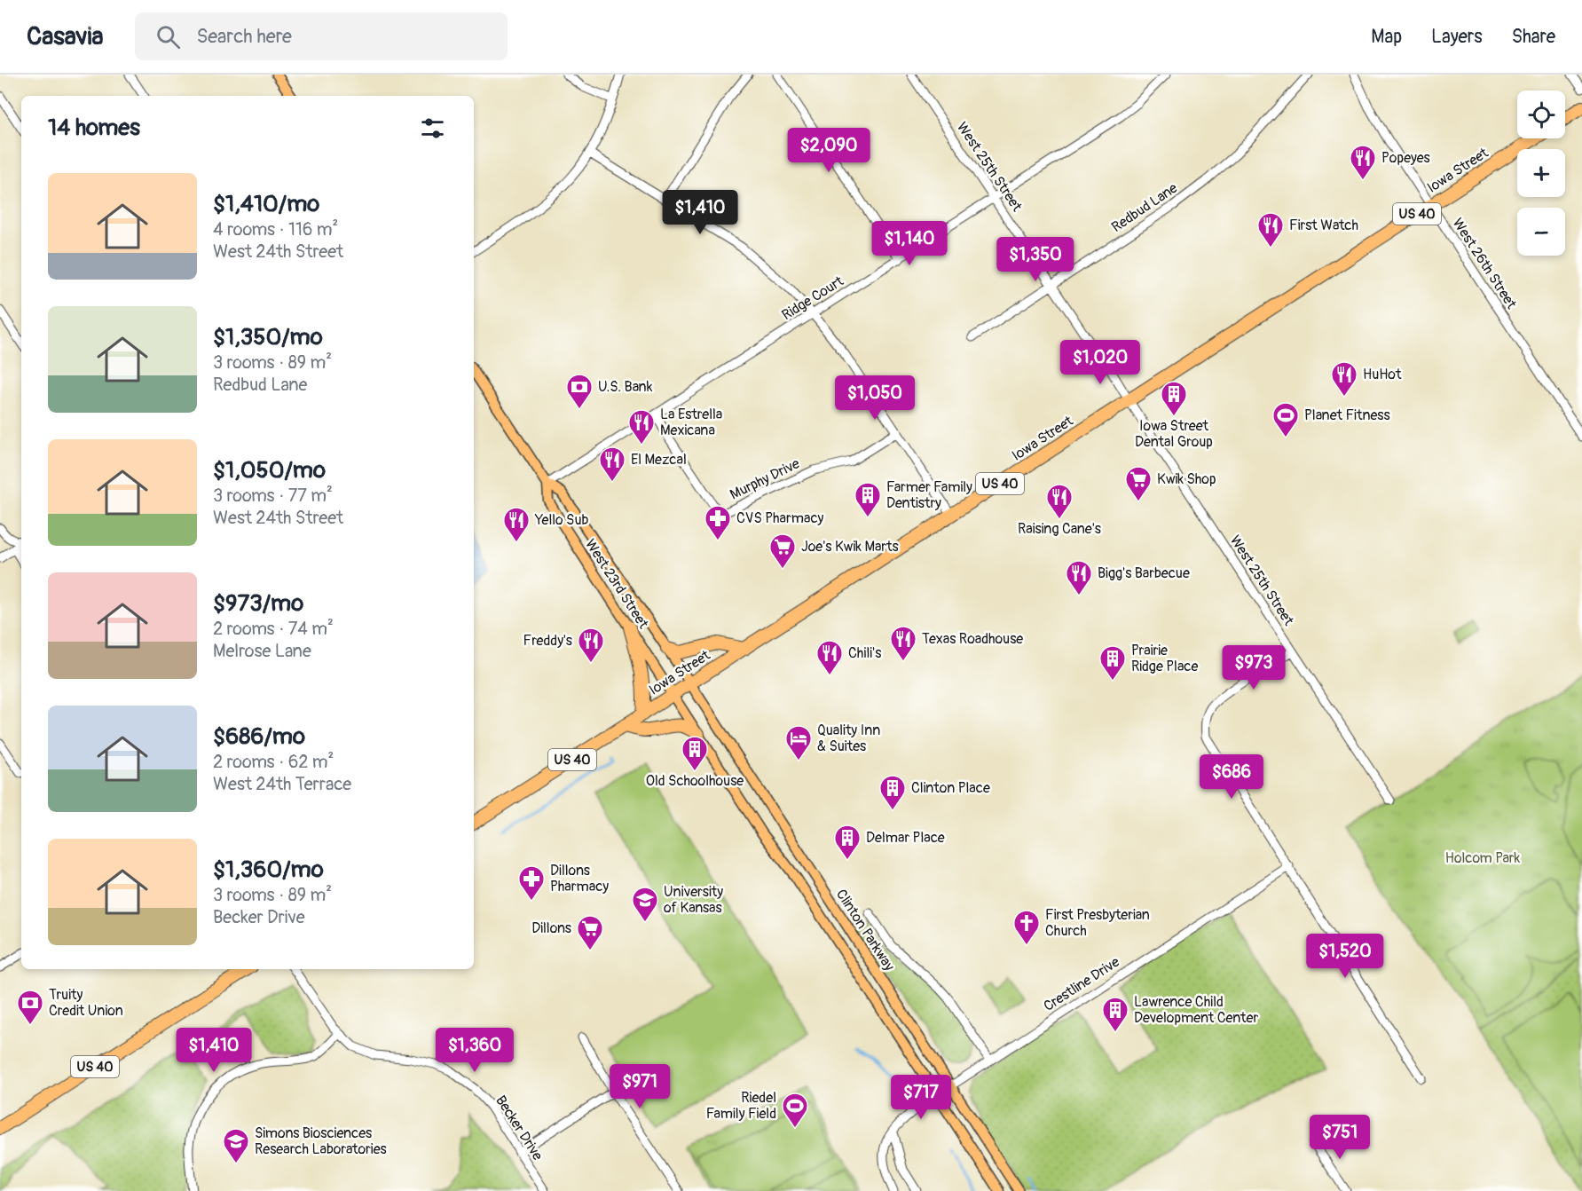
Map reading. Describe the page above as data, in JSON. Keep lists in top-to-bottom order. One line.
{"streets":{"highway":["Iowa Street","US 40"],"main road":["West 23rd Street","Clinton Parkway"],"street":["West 25th Street","Redbud Lane","West 26th Street","Ridge Court","Murphy Drive","Crestline Drive","Becker Drive"]},"crossings":[["West 25th Street","Iowa Street"],["West 25th Street","Redbud Lane"],["West 25th Street","Ridge Court"],["Iowa Street","West 26th Street"],["Iowa Street","West 23rd Street"],["Iowa Street","Clinton Parkway"],["Ridge Court","Murphy Drive"],["Ridge Court","West 23rd Street"],["West 23rd Street","Clinton Parkway"],["Clinton Parkway","Crestline Drive"]],"parks":["Holcom Park"],"places":{"restaurant":["Popeyes","First Watch","HuHot","La Estrella Mexicana","El Mezcal","Raising Cane's","Yello Sub","Bigg's Barbecue","Texas Roadhouse","Freddy's","Chili's"],"bank":["U.S. Bank","Truity Credit Union"],"building":["Iowa Street Dental Group","Farmer Family Dentistry","Prairie Ridge Place","Old Schoolhouse","Clinton Place","Delmar Place","Lawrence Child Development Center"],"sports":["Planet Fitness","Riedel Family Field"],"supermarket":["Kwik Shop","Joe's Kwik Marts","Dillons"],"pharmacy":["CVS Pharmacy","Dillons Pharmacy"],"hotel":["Quality Inn & Suites"],"school or university":["University of Kansas","Simons Biosciences Research Laboratories"],"church":["First Presbyterian Church"]},"page":{"header":"Casavia","search":"Search here","nav":["Map","Layers","Share"],"map_buttons":["+","−"],"heading":"14 homes","price":["$2,090","$1,410","$1,140","$1,350","$1,020","$1,050","$973","$686","$1,520","$1,410","$1,360","$971","$717","$751"],"list":[{"name":"$1,410/mo","note":"4 rooms · 116 m² · West 24th Street"},{"name":"$1,350/mo","note":"3 rooms · 89 m² · Redbud Lane"},{"name":"$1,050/mo","note":"3 rooms · 77 m² · West 24th Street"},{"name":"$973/mo","note":"2 rooms · 74 m² · Melrose Lane"},{"name":"$686/mo","note":"2 rooms · 62 m² · West 24th Terrace"},{"name":"$1,360/mo","note":"3 rooms · 89 m² · Becker Drive"}]}}
